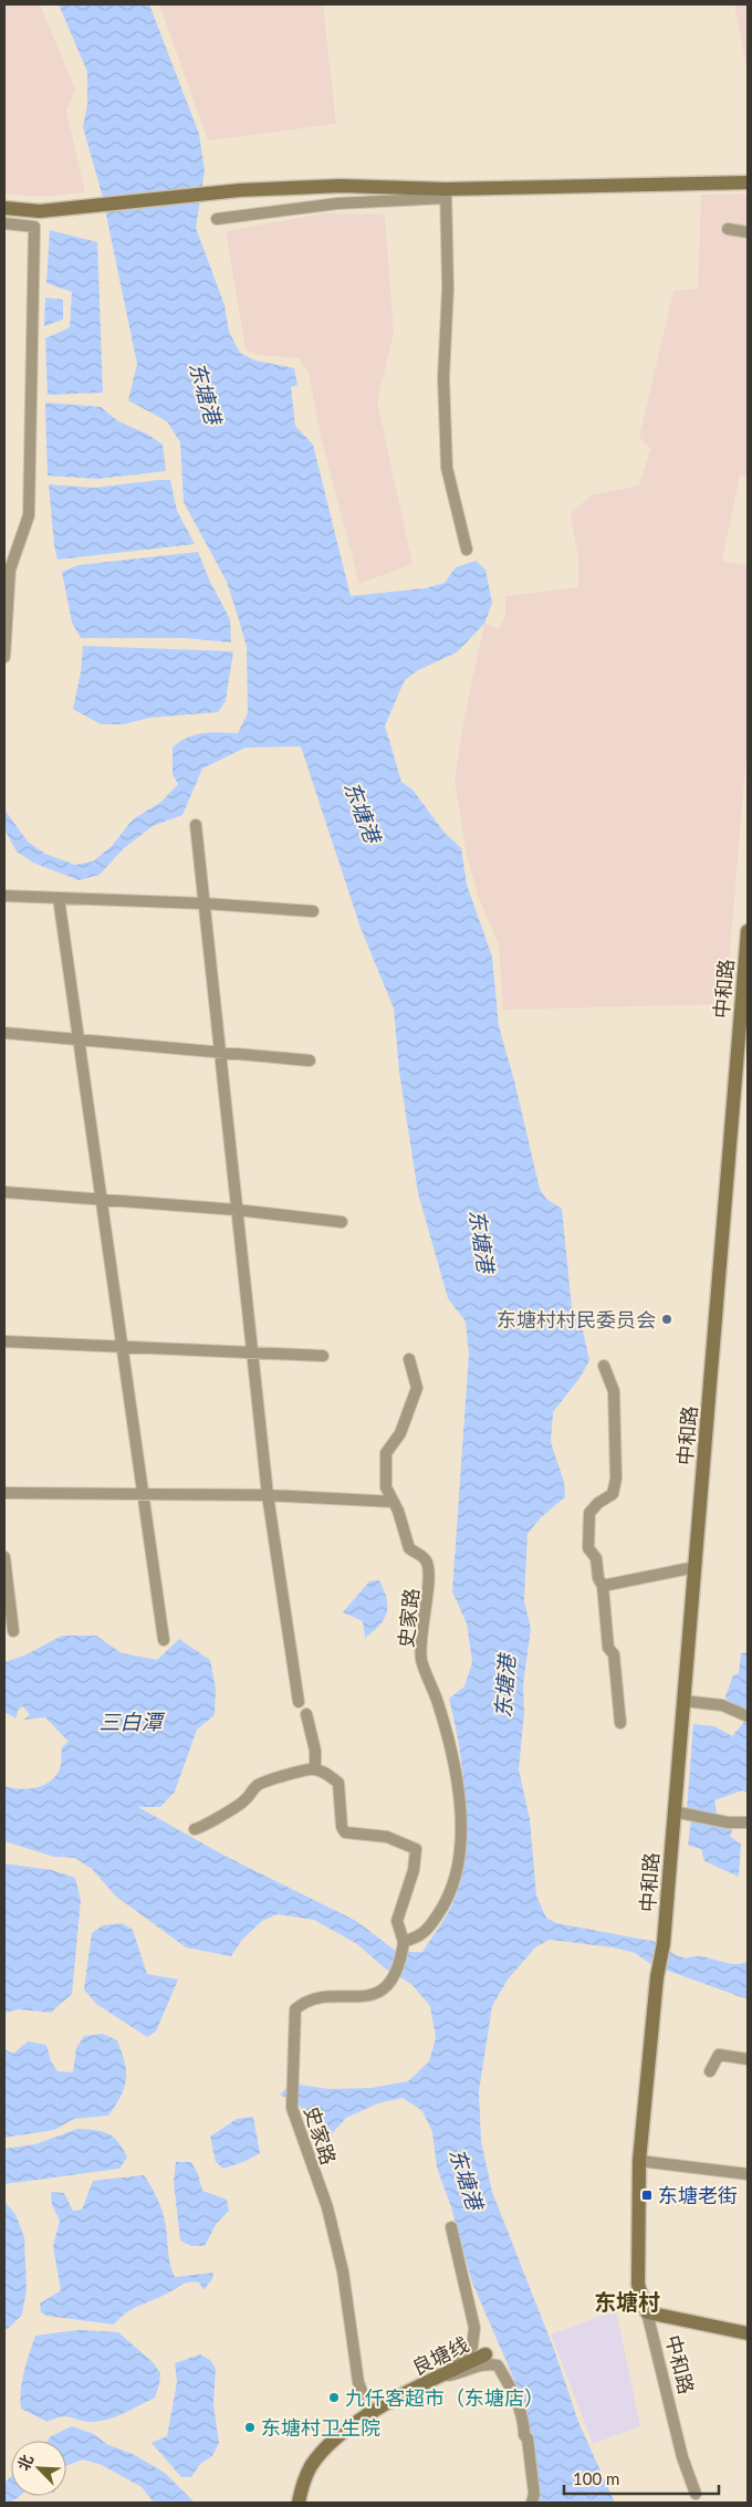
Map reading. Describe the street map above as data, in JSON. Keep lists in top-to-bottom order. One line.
{"streets":{"street":["中和路","史家路","良塘线"]},"crossings":[["史家路","良塘线"]],"districts":["东塘村"],"water":["东塘港","三白潭"],"places":{"other":["东塘村村民委员会","九仟客超市（东塘店）","东塘村卫生院"],"transit":["东塘老街"]},"scale_bar":"100 m","north":"top left"}
